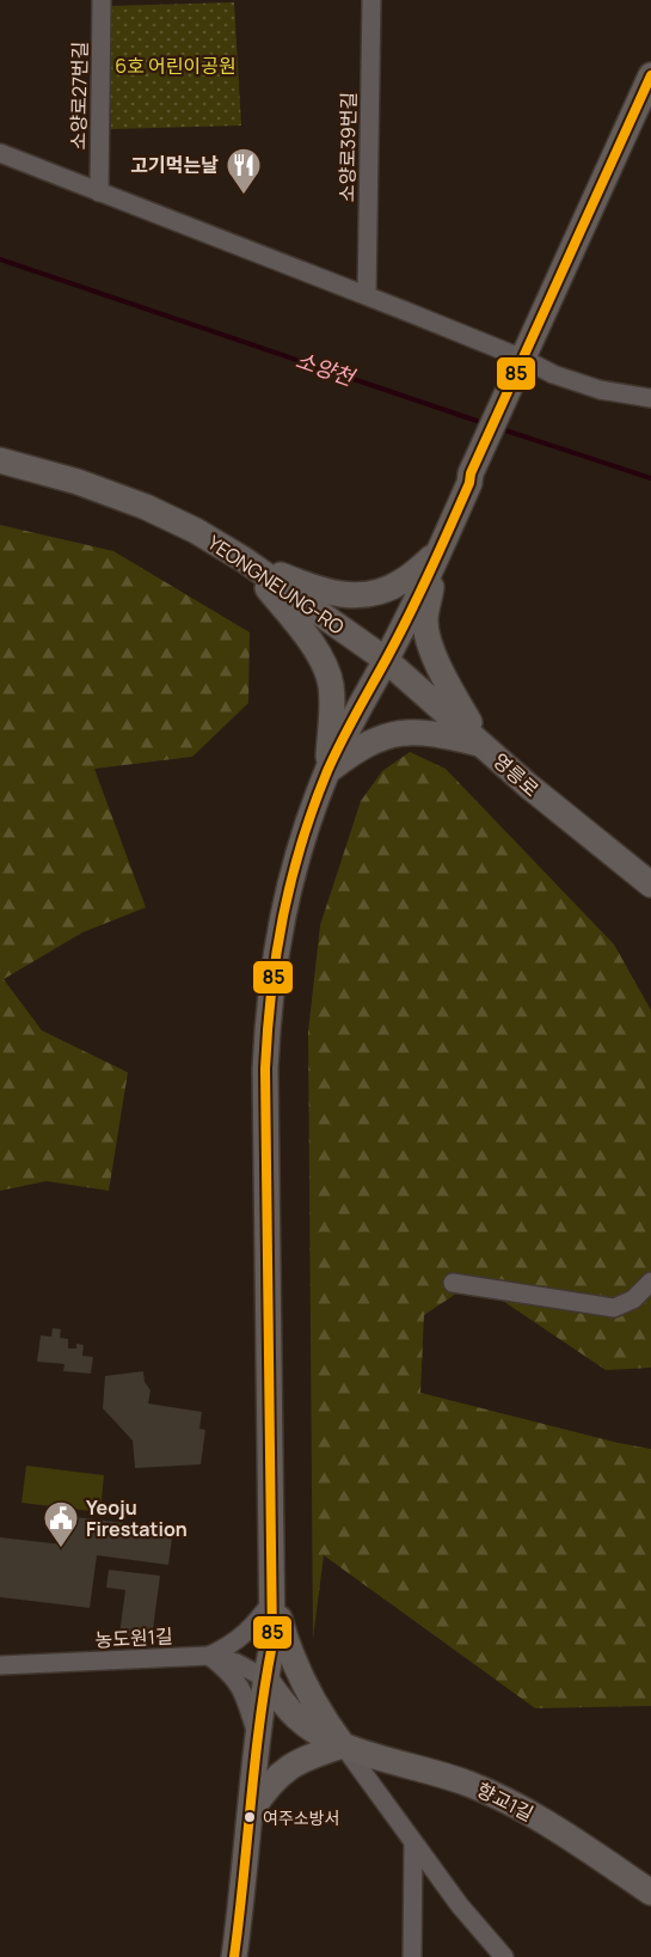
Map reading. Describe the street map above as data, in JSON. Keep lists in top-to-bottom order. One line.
{"streets":{"main road":["YEONGNEUNG-RO","영릉로","향교1길"],"street":["소양로27번길","소양로39번길","농도원1길"]},"crossings":[["YEONGNEUNG-RO","영릉로"],["농도원1길","향교1길"]],"water":["소양천"],"parks":["6호 어린이공원"],"places":{"restaurant":["고기먹는날"],"public building":["Yeoju Firestation"],"other":["여주소방서"]},"lines":["transit line 85"]}
